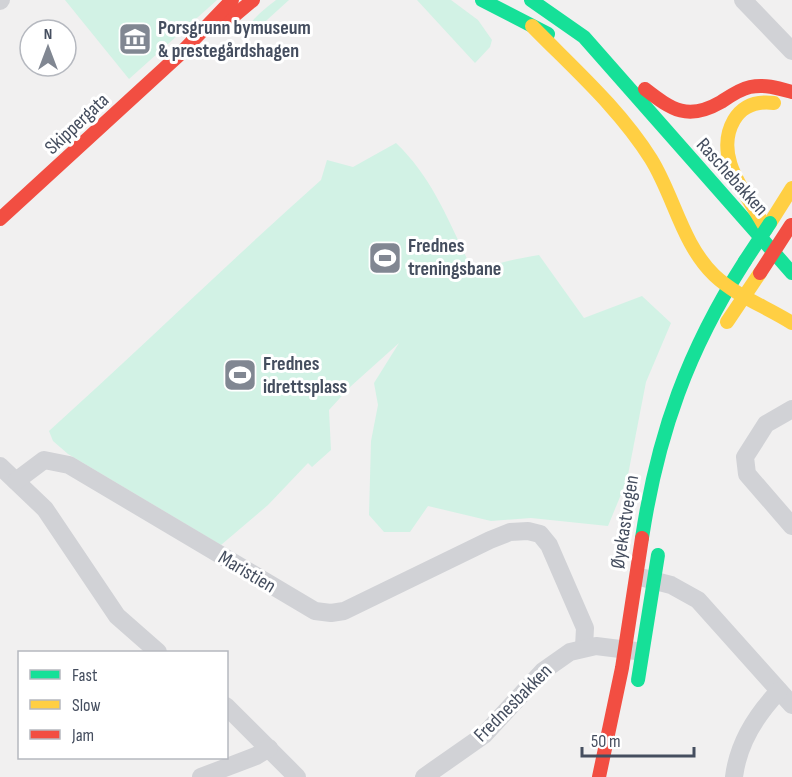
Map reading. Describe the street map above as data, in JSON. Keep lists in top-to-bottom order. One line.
{"streets":{"main road":["Skippergata","Raschebakken","Øyekastvegen"],"street":["Maristien","Frednesbakken"]},"crossings":[["Maristien","Frednesbakken"]],"places":{"museum":["Porsgrunn bymuseum & prestegårdshagen"],"sports":["Frednes treningsbane","Frednes idrettsplass"]},"legend":["Fast","Slow","Jam"],"scale_bar":"50 m","north":"top"}
